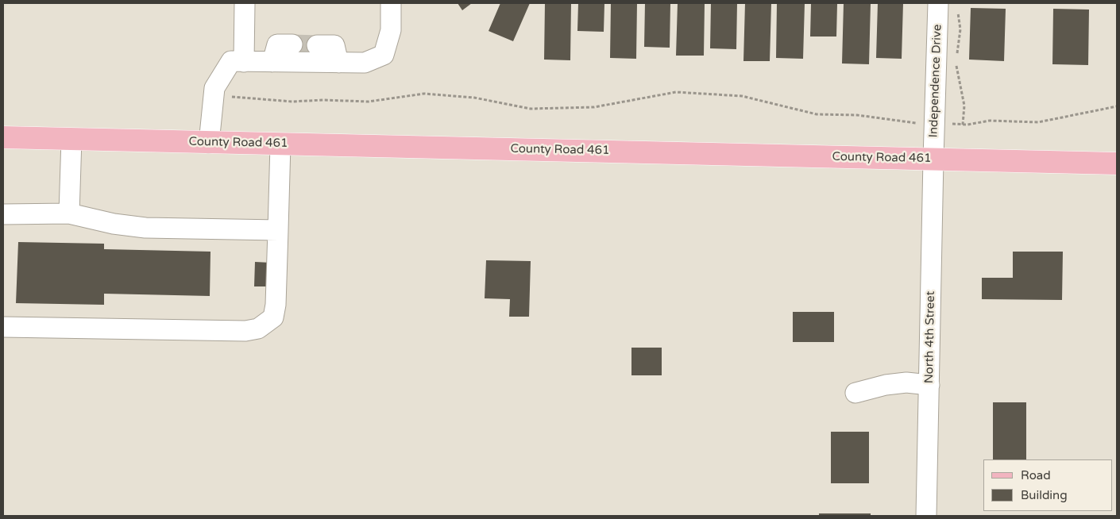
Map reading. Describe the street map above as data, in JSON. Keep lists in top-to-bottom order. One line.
{"streets":{"main road":["County Road 461"],"street":["Independence Drive","North 4th Street"]},"crossings":[["Independence Drive","County Road 461"],["Independence Drive","North 4th Street"],["County Road 461","North 4th Street"]],"legend":["Road","Building"]}
